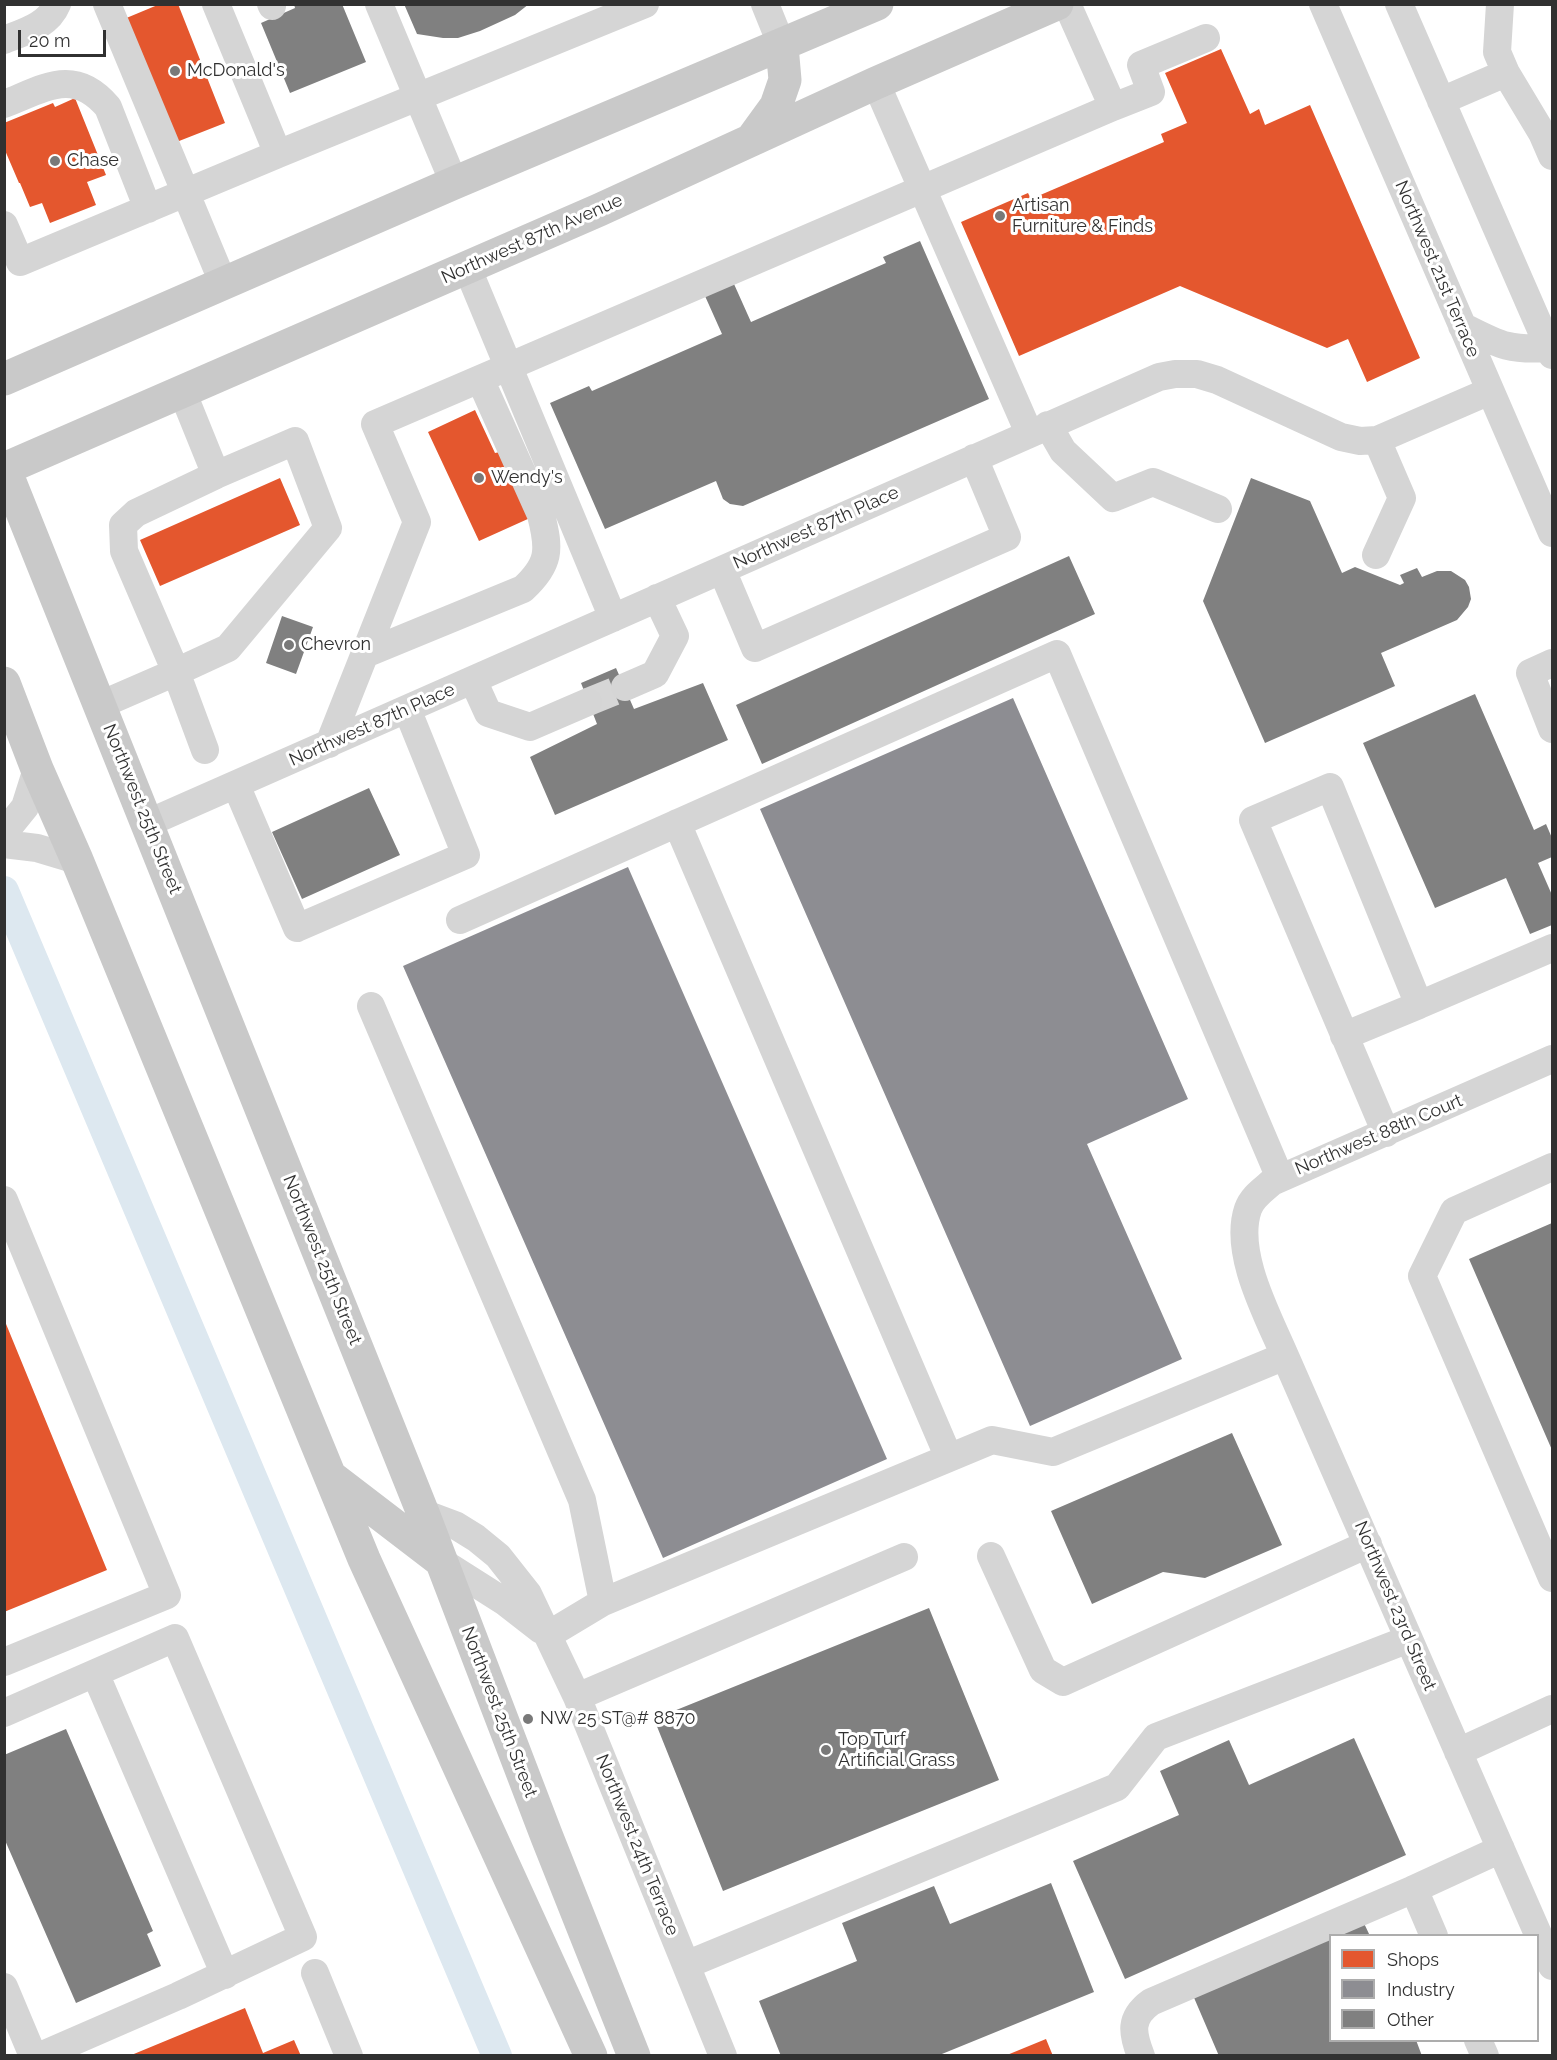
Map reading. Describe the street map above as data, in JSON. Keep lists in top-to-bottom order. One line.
{"streets":{"main road":["Northwest 87th Avenue","Northwest 25th Street"],"street":["Northwest 21st Terrace","Northwest 87th Place","Northwest 88th Court","Northwest 23rd Street","Northwest 24th Terrace"]},"crossings":[["Northwest 87th Avenue","Northwest 25th Street"],["Northwest 21st Terrace","Northwest 87th Place"],["Northwest 87th Place","Northwest 25th Street"],["Northwest 25th Street","Northwest 24th Terrace"],["Northwest 88th Court","Northwest 23rd Street"]],"places":["McDonald's","Chase","Artisan Furniture & Finds","Wendy's","Chevron","NW 25 ST@# 8870","Top Turf Artificial Grass"],"legend":["Shops","Industry","Other"],"scale_bar":"20 m"}
